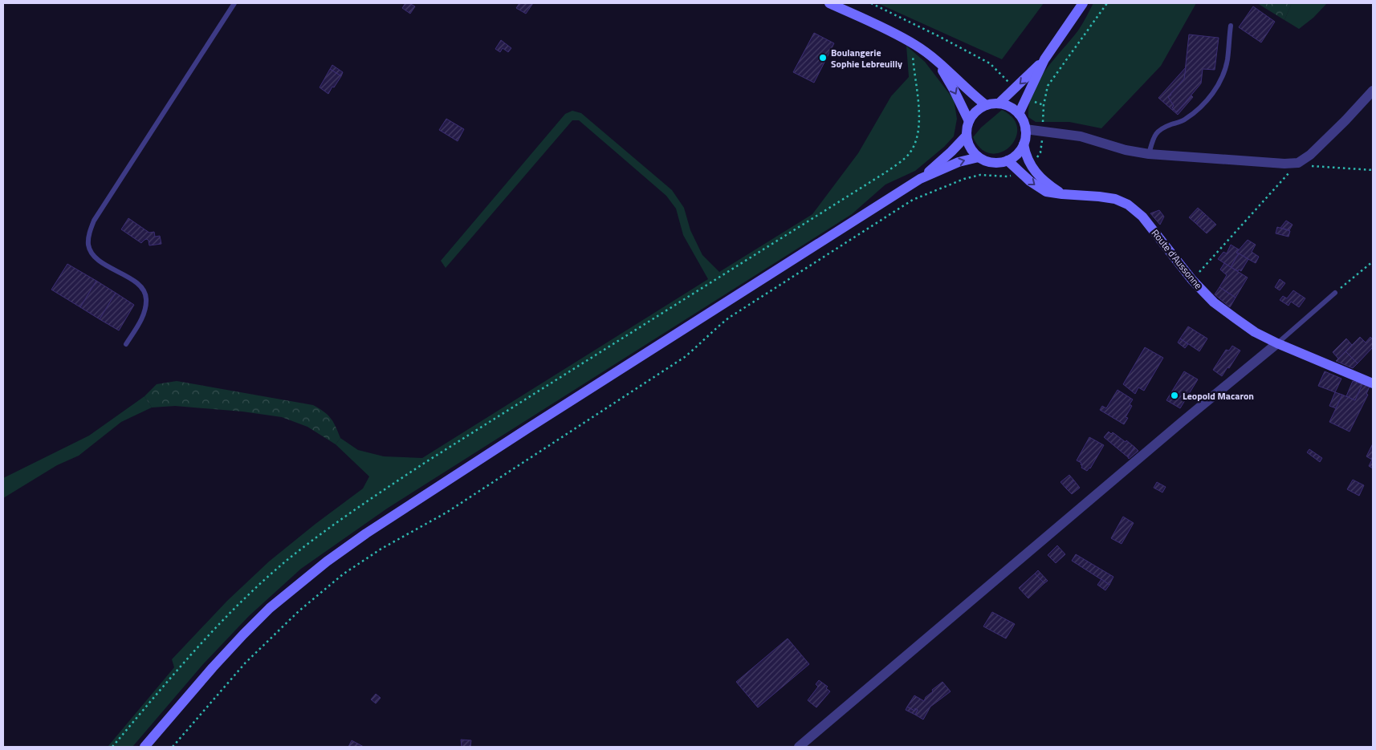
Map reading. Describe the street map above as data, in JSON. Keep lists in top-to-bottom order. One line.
{"streets":{"main road":["Route d'Aussonne"]},"places":["Boulangerie Sophie Lebreuilly","Leopold Macaron"]}
